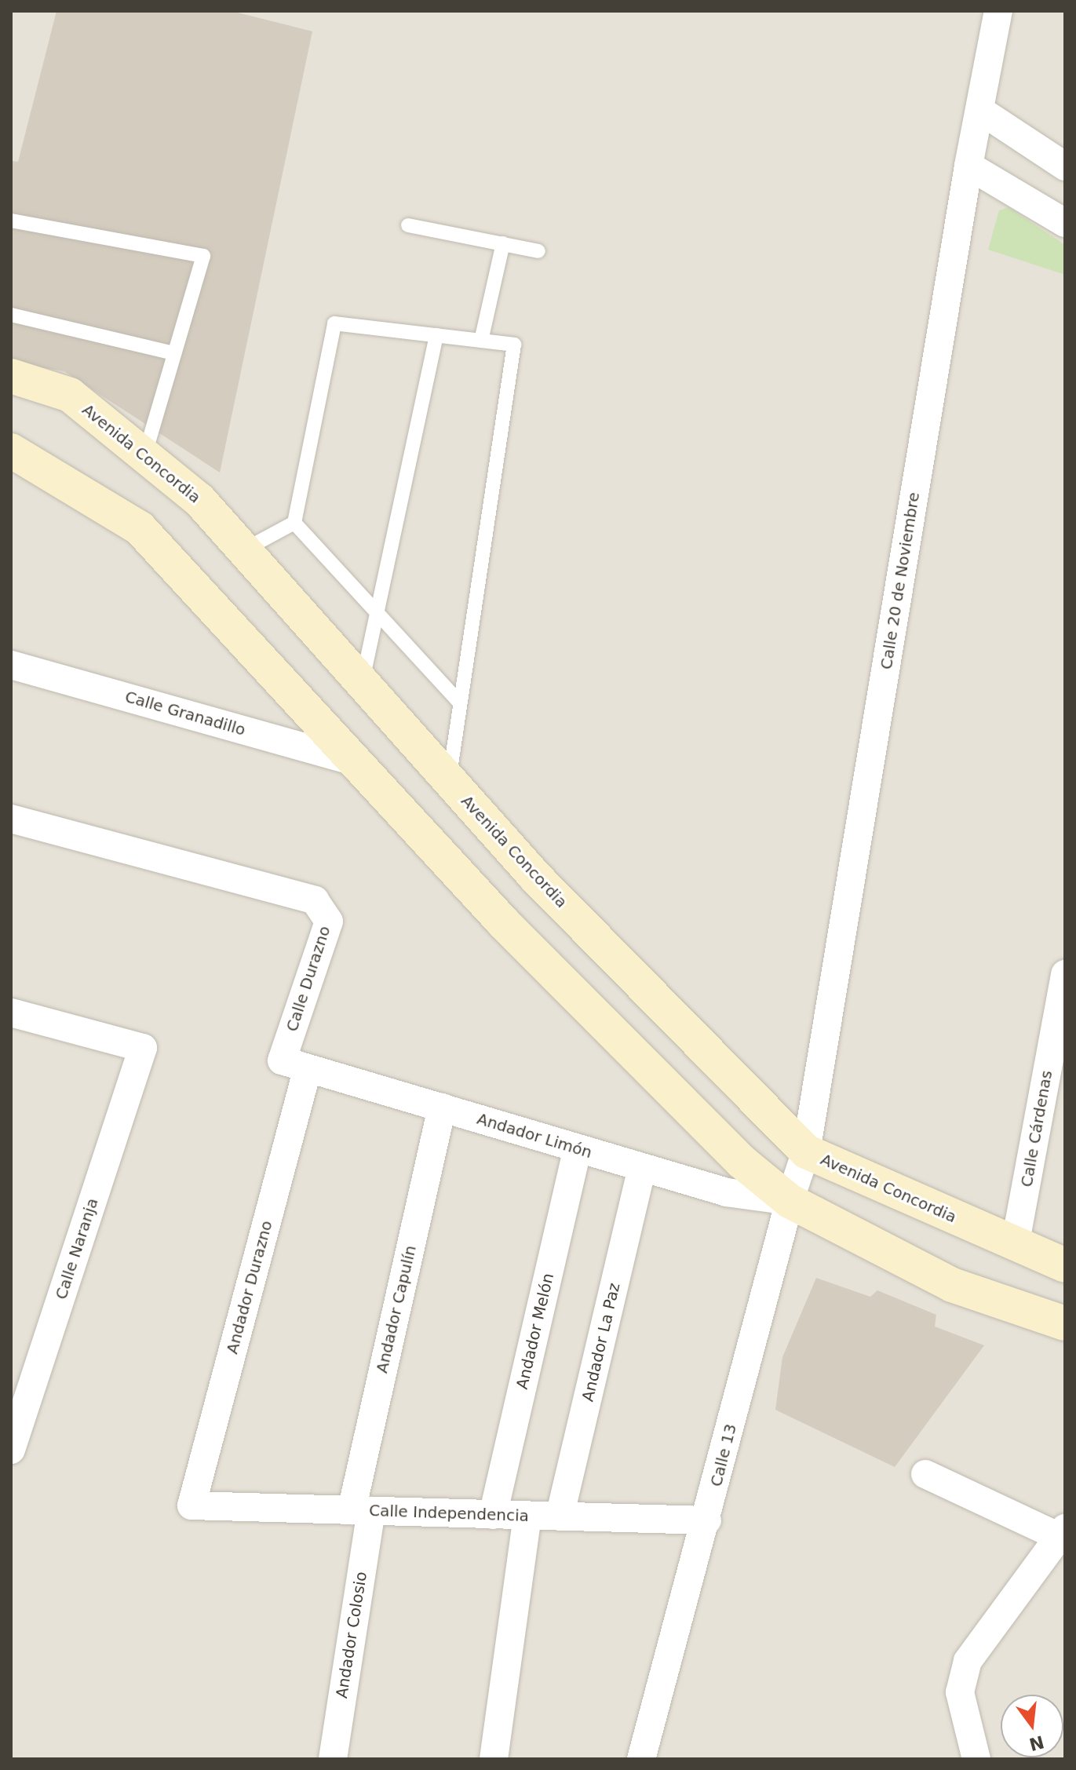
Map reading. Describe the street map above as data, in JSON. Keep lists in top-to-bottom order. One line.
{"streets":{"main road":["Avenida Concordia"],"street":["Calle 20 de Noviembre","Calle Granadillo","Calle Durazno","Calle Cárdenas","Andador Limón","Calle Naranja","Andador Durazno","Andador Capulín","Andador Melón","Andador La Paz","Calle 13","Calle Independencia","Andador Colosio"]},"crossings":[["Avenida Concordia","Calle 20 de Noviembre"],["Avenida Concordia","Calle Cárdenas"],["Avenida Concordia","Calle 13"],["Calle 20 de Noviembre","Calle 13"],["Calle Durazno","Andador Limón"],["Calle Durazno","Andador Durazno"],["Andador Limón","Andador Durazno"],["Andador Limón","Andador Capulín"],["Andador Limón","Andador Melón"],["Andador Limón","Andador La Paz"],["Andador Limón","Calle 13"],["Andador Durazno","Calle Independencia"],["Andador Capulín","Calle Independencia"],["Andador Capulín","Andador Colosio"],["Andador Melón","Calle Independencia"],["Andador La Paz","Calle Independencia"],["Calle 13","Calle Independencia"],["Calle Independencia","Andador Colosio"]],"north":"bottom"}
